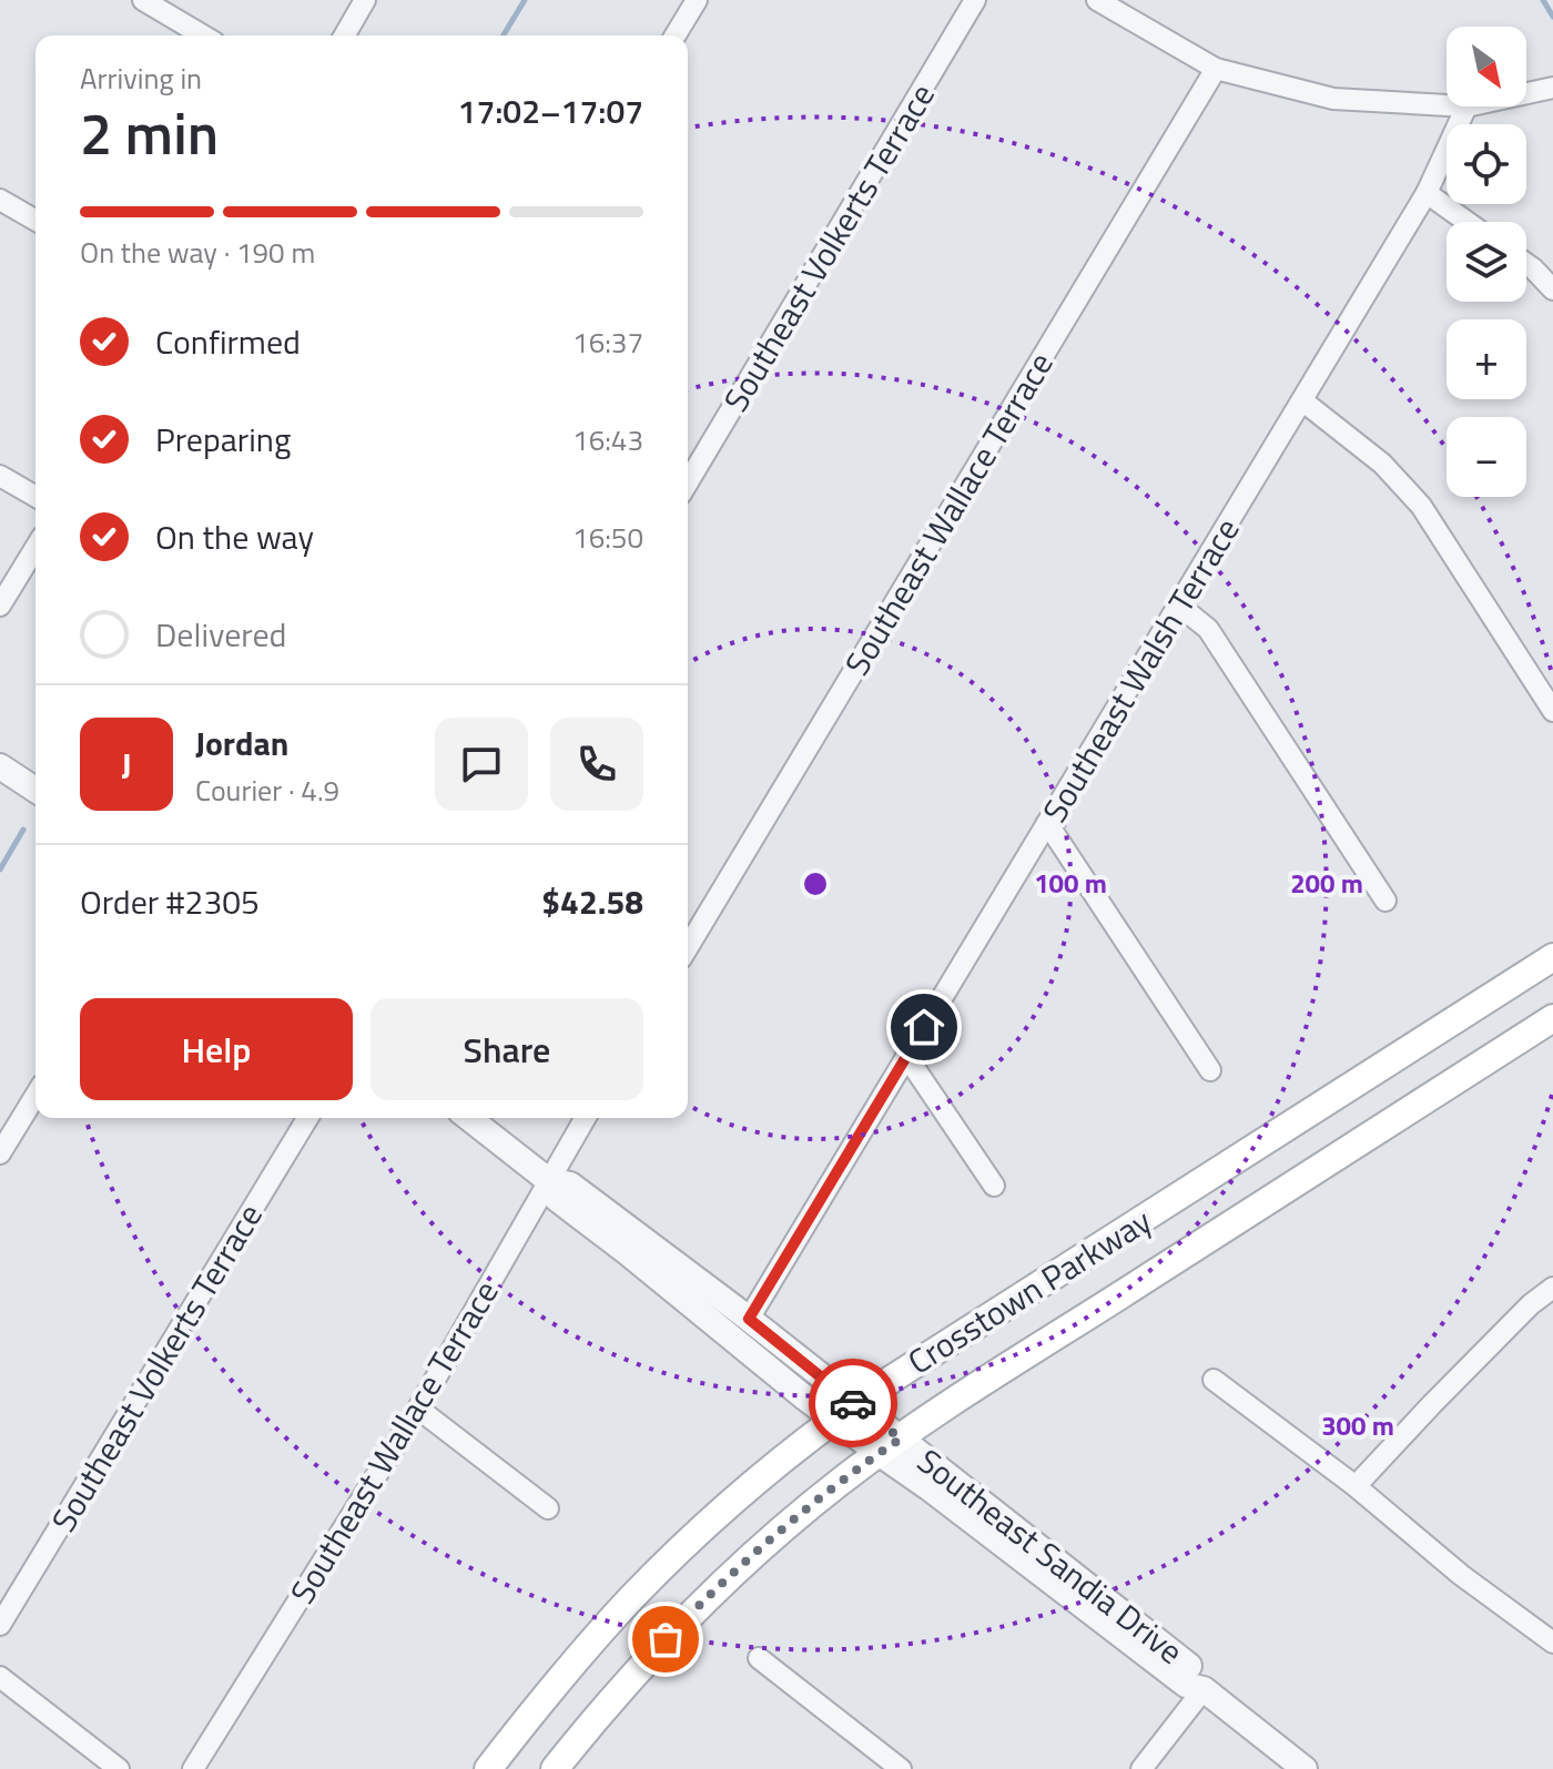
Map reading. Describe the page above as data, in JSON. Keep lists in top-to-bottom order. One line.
{"streets":{"main road":["Crosstown Parkway"],"street":["Southeast Volkerts Terrace","Southeast Wallace Terrace","Southeast Walsh Terrace","Southeast Sandia Drive"]},"crossings":[["Southeast Wallace Terrace","Southeast Sandia Drive"],["Southeast Walsh Terrace","Southeast Sandia Drive"],["Crosstown Parkway","Southeast Sandia Drive"]],"north":"bottom right","page":{"map_buttons":["+","−"],"heading":["2 min","Arriving in","17:02–17:07"],"panel":["Jordan","Courier · 4.9","Order #2305","$42.58"],"bar":"On the way · 190 m","list":[["Confirmed","16:37"],["Preparing","16:43"],["On the way","16:50"],"Delivered"],"round":"J","buttons":["Help","Share"]},"rings":["100 m","200 m","300 m"]}
